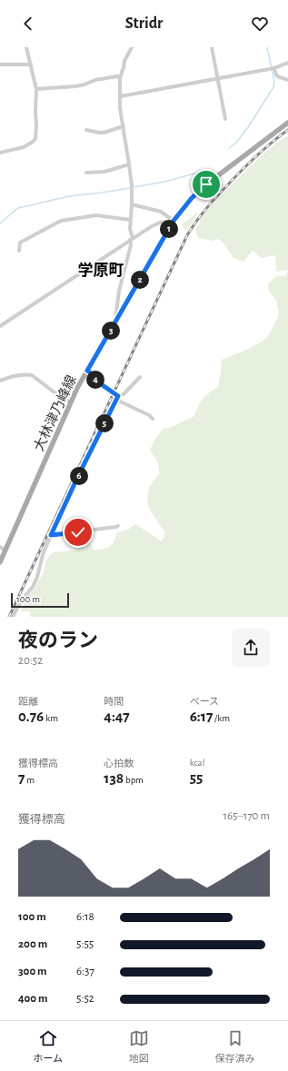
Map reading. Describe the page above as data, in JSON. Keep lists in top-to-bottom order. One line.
{"streets":{"main road":["大林津乃峰線"]},"districts":["学原町"],"scale_bar":"100 m","page":{"header":"Stridr","pins":["1","2","3","4","5","6"],"scale":"100 m","heading":["夜のラン","20:52"],"stats":[["距離","0.76 km"],["時間","4:47"],["ペース","6:17 /km"],["獲得標高","7 m"],["心拍数","138 bpm"],["kcal","55"]],"chart":["獲得標高","165–170 m"],"list":[{"name":"100 m","note":"6:18"},{"name":"200 m","note":"5:55"},{"name":"300 m","note":"6:37"},{"name":"400 m","note":"5:52"}],"tabs":["ホーム","地図","保存済み"]}}
